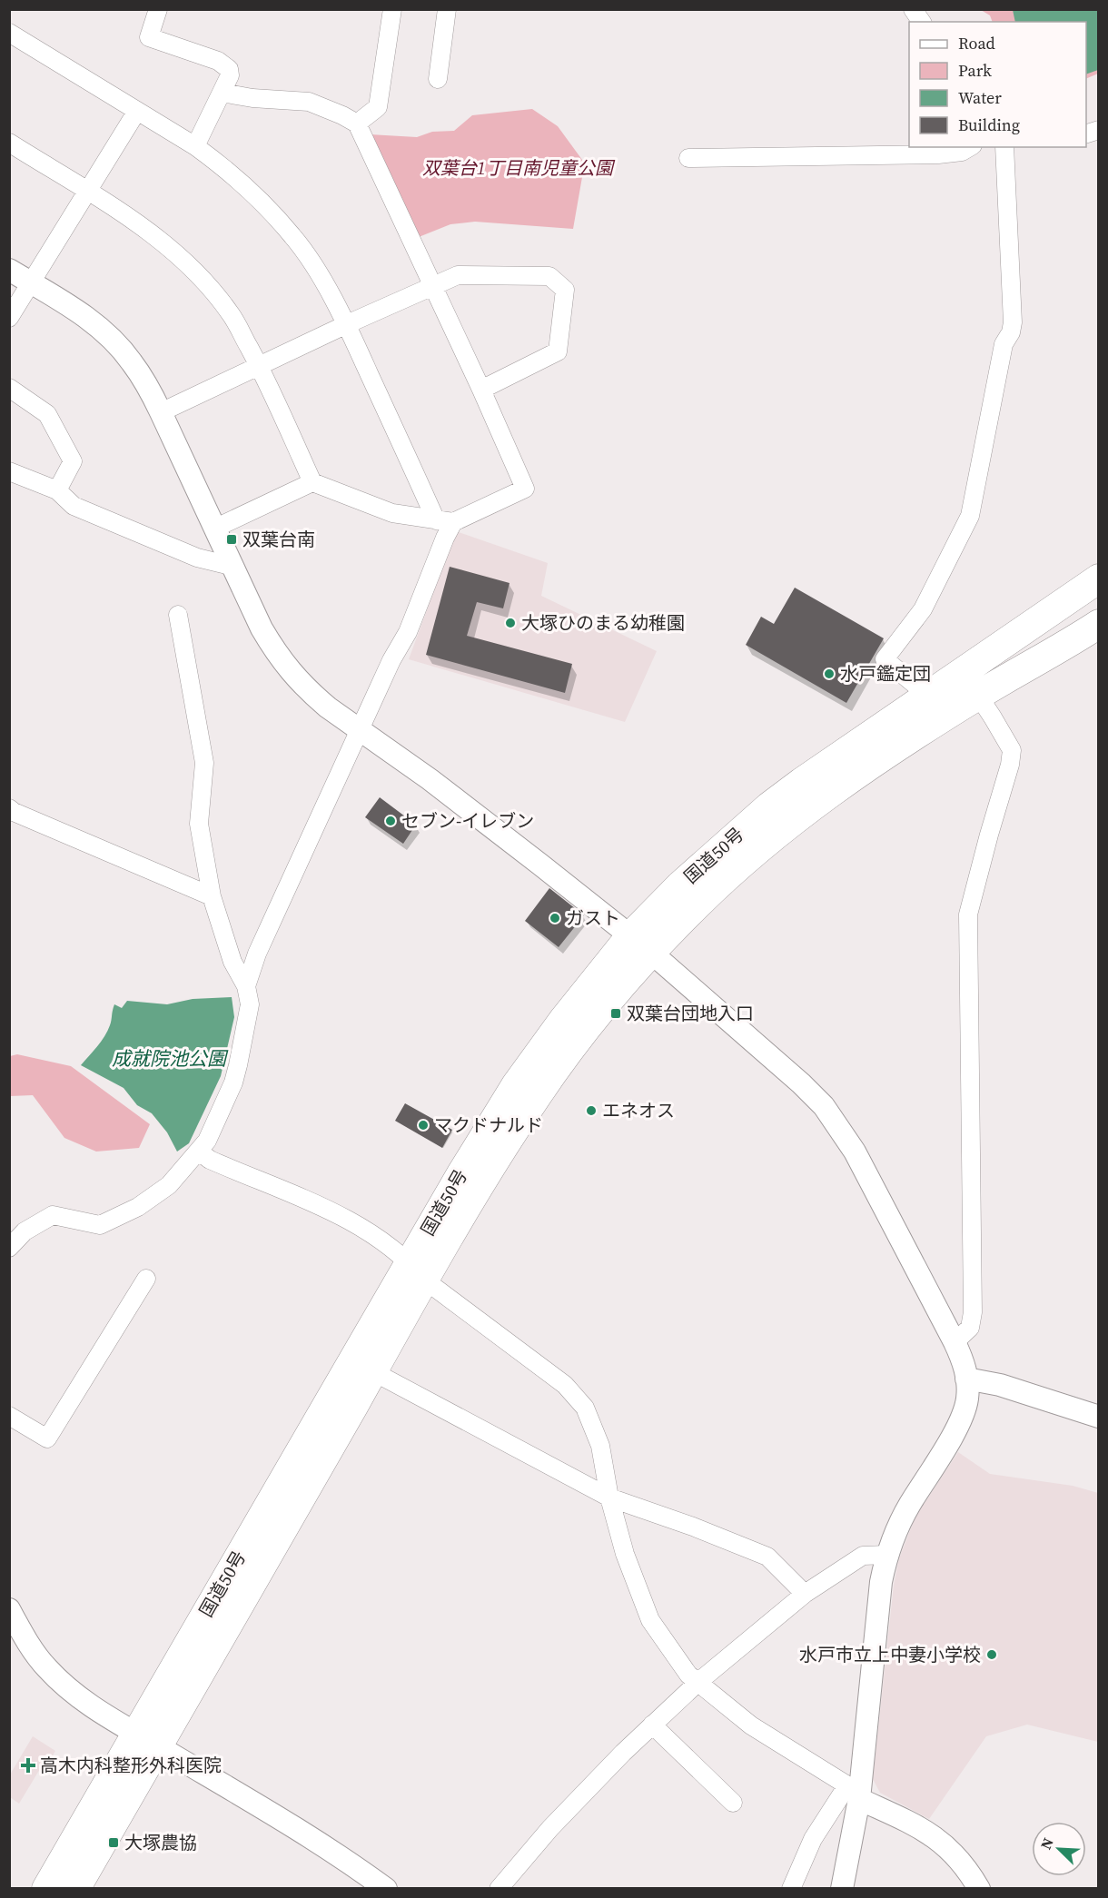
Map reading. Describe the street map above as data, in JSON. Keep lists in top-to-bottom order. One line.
{"streets":{"highway":["国道50号"]},"water":["成就院池公園"],"parks":["双葉台1丁目南児童公園"],"places":{"transit":["双葉台南","双葉台団地入口","大塚農協"],"other":["大塚ひのまる幼稚園","水戸鑑定団","セブン-イレブン","ガスト","エネオス","マクドナルド","水戸市立上中妻小学校"],"health":["高木内科整形外科医院"]},"legend":["Road","Park","Water","Building"],"north":"top left"}
